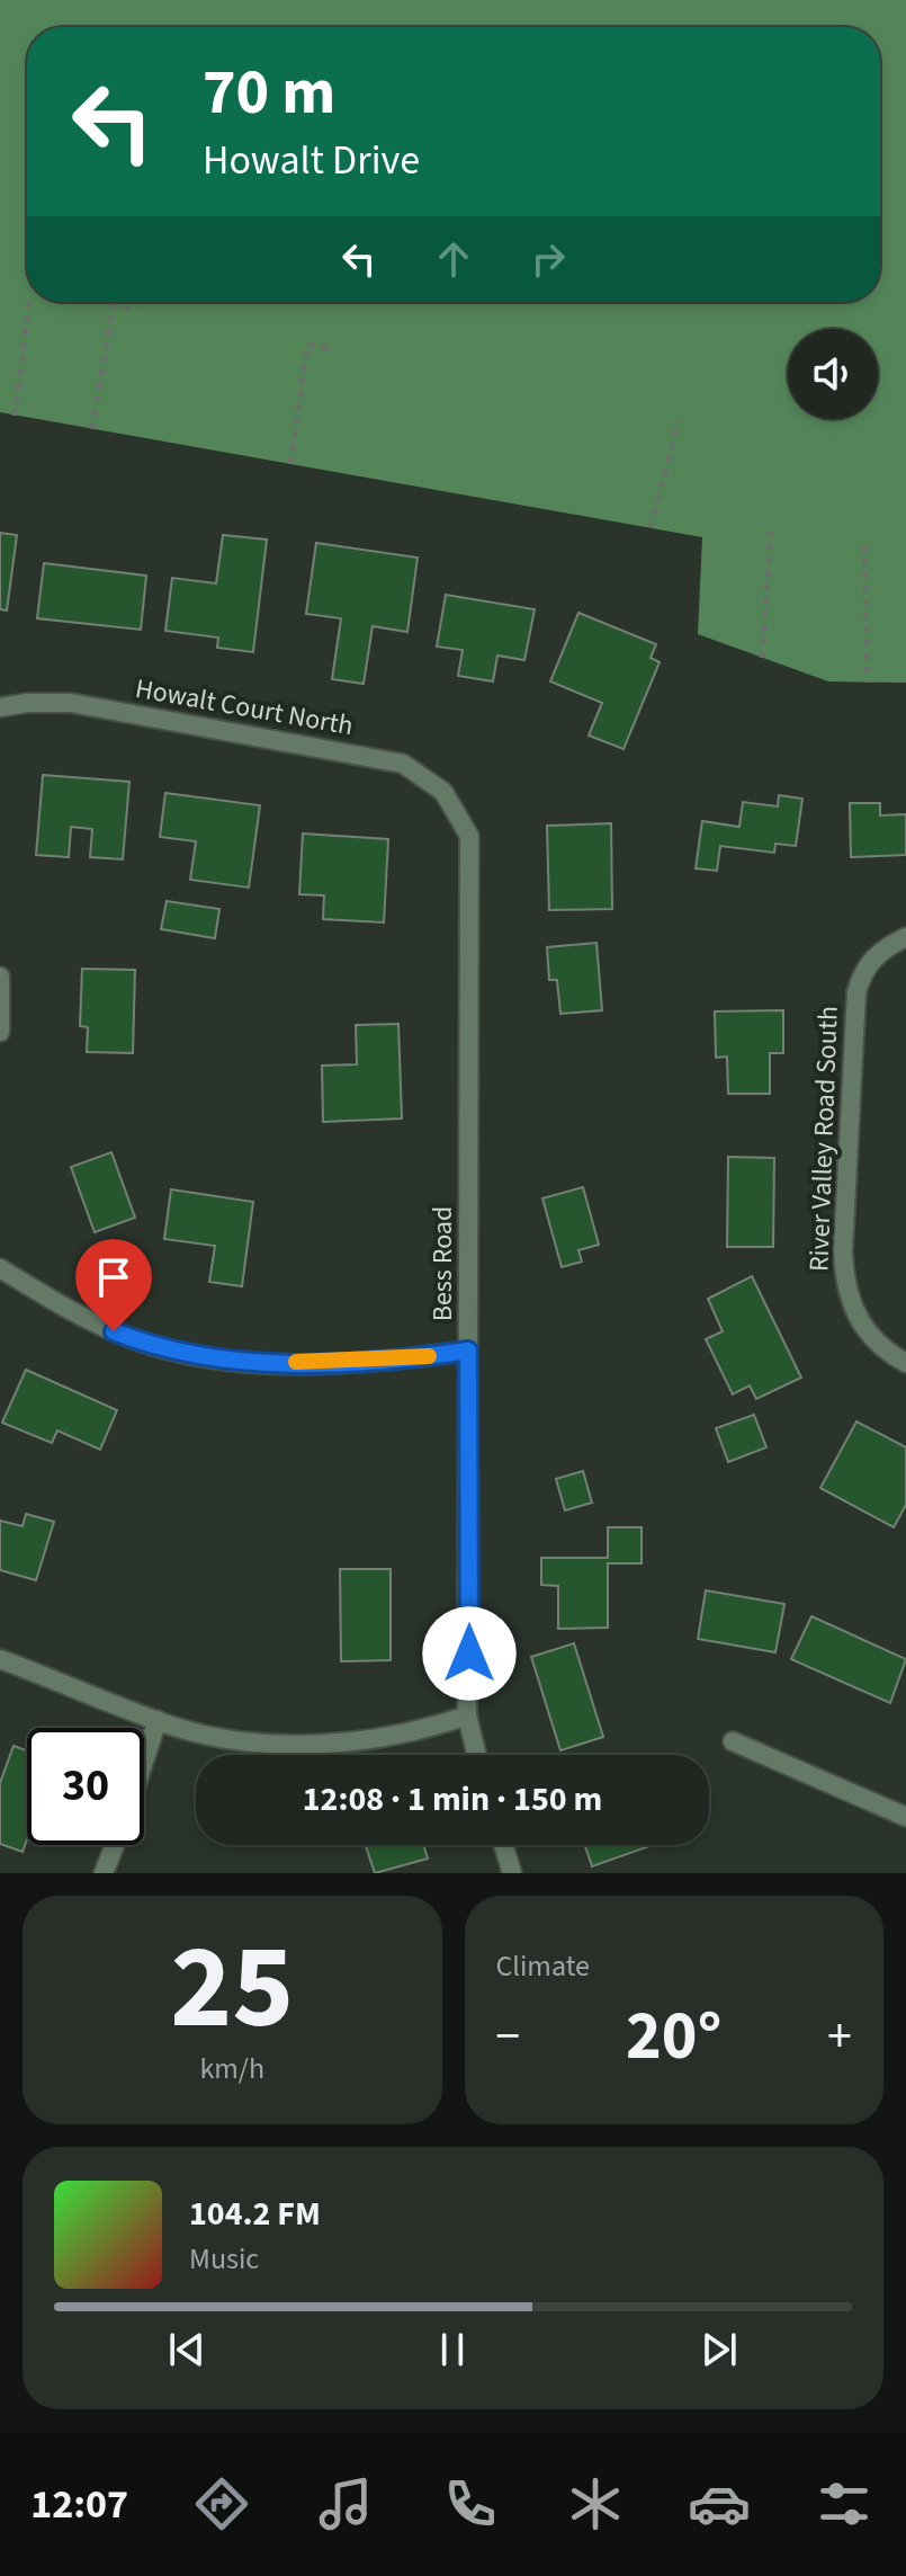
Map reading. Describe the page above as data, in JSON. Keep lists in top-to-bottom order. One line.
{"streets":{"street":["Howalt Court North","River Valley Road South","Bess Road"]},"crossings":[["Howalt Court North","Bess Road"]],"page":{"turn":["70 m","Howalt Drive"],"limit":"30","trip":"12:08 · 1 min · 150 m","tile":[["25","km/h"],"Climate"],"heat":["−","20°","+"],"song":["104.2 FM","Music"],"tabs":"12:07"}}
